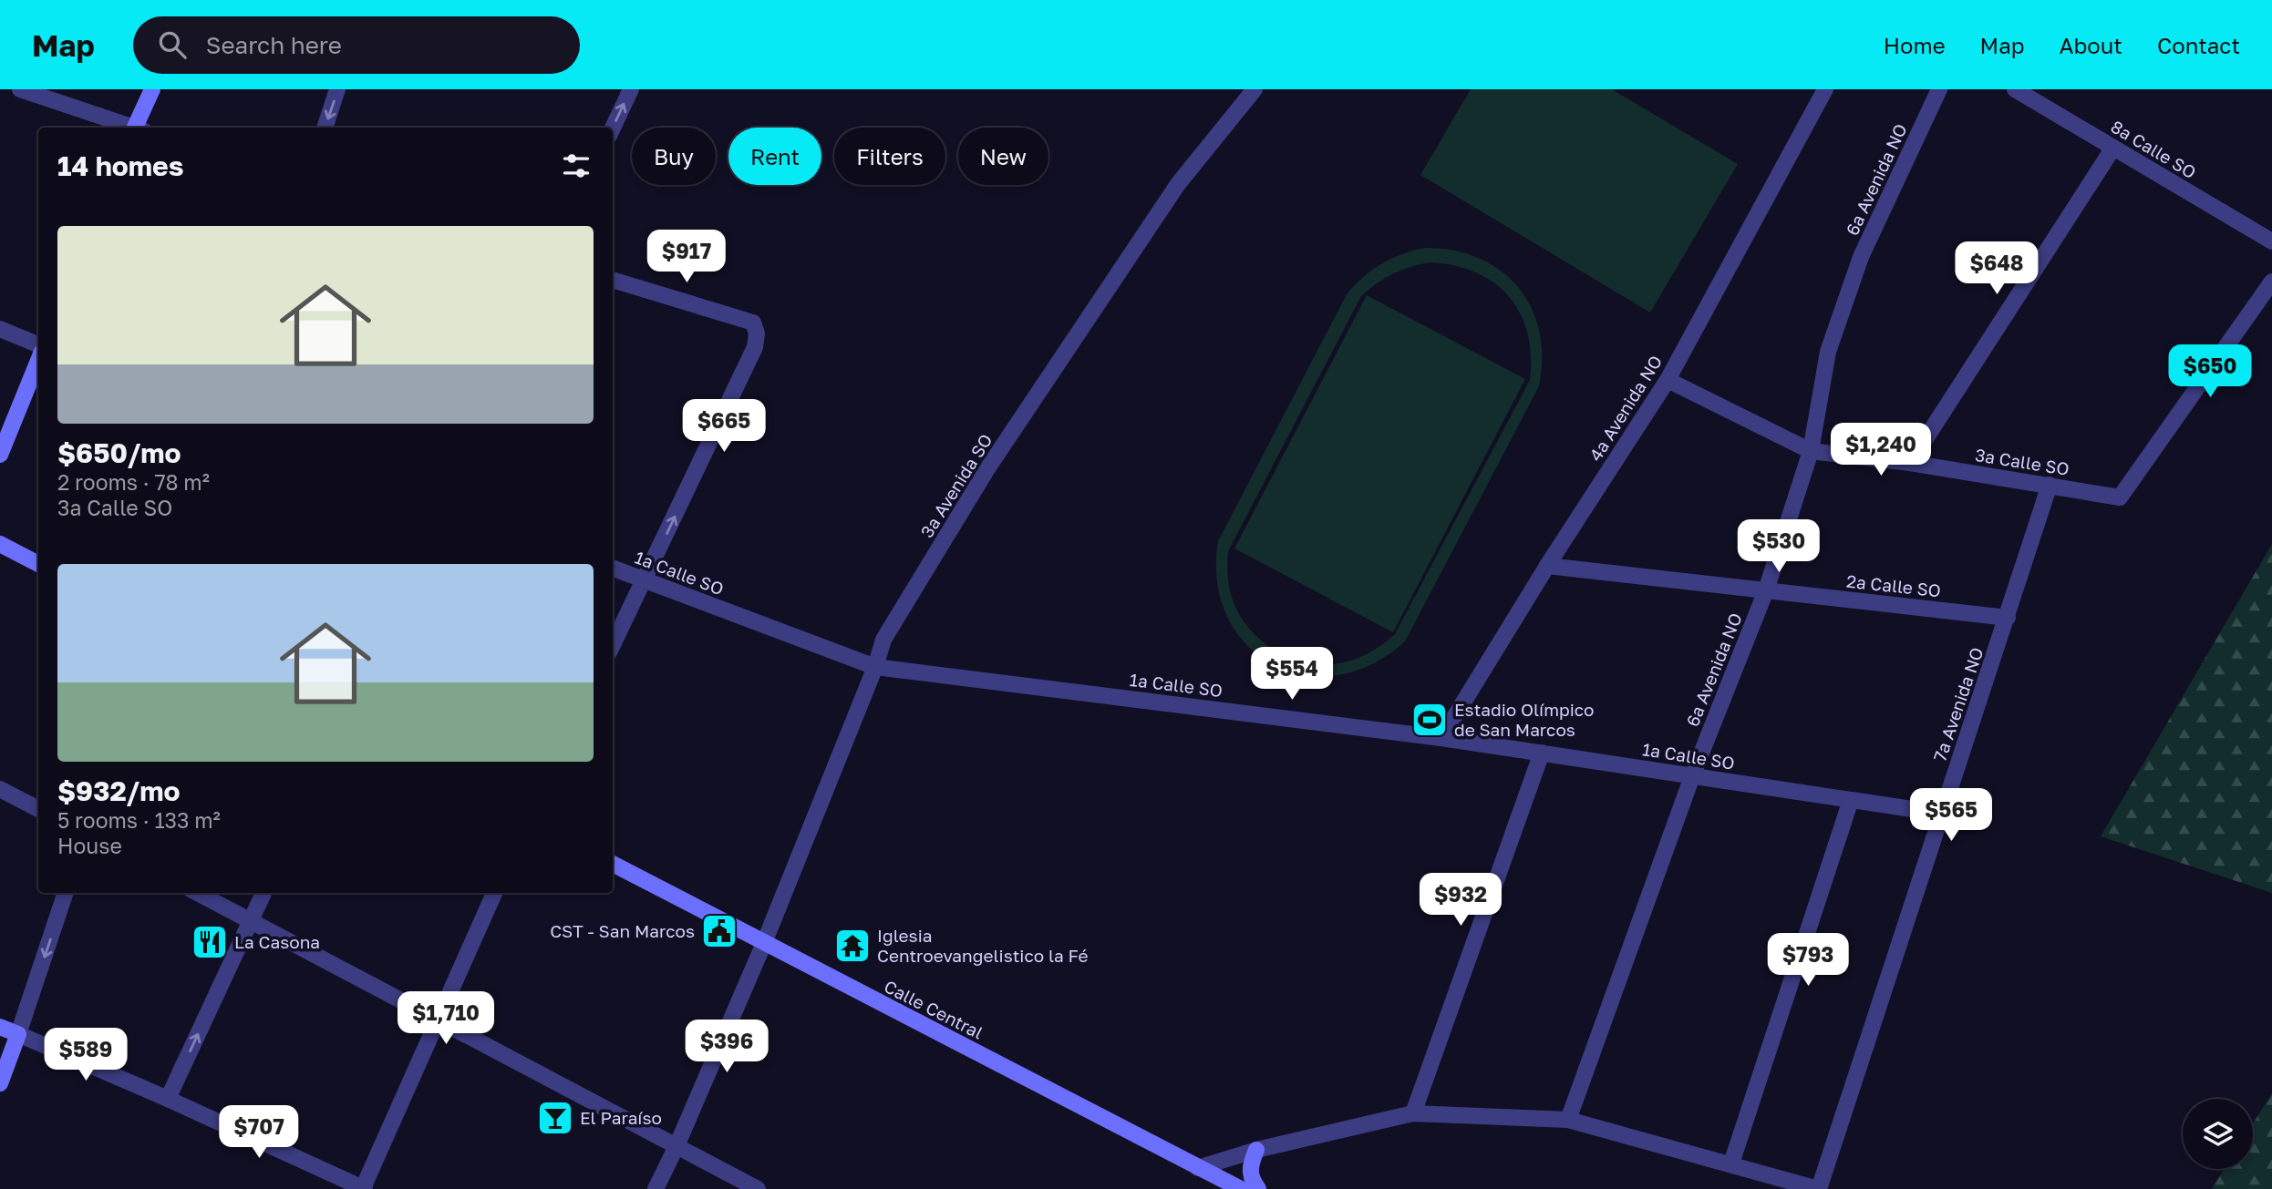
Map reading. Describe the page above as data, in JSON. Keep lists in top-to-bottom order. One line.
{"streets":{"main road":["Calle Central"],"street":["8a Calle SO","6a Avenida NO","4a Avenida NO","3a Calle SO","3a Avenida SO","1a Calle SO","2a Calle SO","7a Avenida NO"]},"crossings":[["6a Avenida NO","3a Calle SO"],["6a Avenida NO","1a Calle SO"],["6a Avenida NO","2a Calle SO"],["4a Avenida NO","3a Calle SO"],["4a Avenida NO","1a Calle SO"],["4a Avenida NO","2a Calle SO"],["3a Calle SO","7a Avenida NO"],["3a Avenida SO","1a Calle SO"],["3a Avenida SO","Calle Central"],["1a Calle SO","7a Avenida NO"],["2a Calle SO","7a Avenida NO"]],"places":{"sports":["Estadio Olímpico de San Marcos"],"public building":["CST - San Marcos"],"restaurant":["La Casona"],"temple":["Iglesia Centroevangelistico la Fé"],"bar":["El Paraíso"]},"page":{"header":"Map","search":"Search here","nav":["Home","Map","About","Contact"],"chip":["Buy","Rent","Filters","New"],"heading":"14 homes","list":[{"name":"$650/mo","note":"2 rooms · 78 m² · 3a Calle SO"},{"name":"$932/mo","note":"5 rooms · 133 m² · House"}],"price":["$917","$648","$650","$665","$1,240","$530","$554","$565","$932","$793","$1,710","$396","$589","$707"]}}
